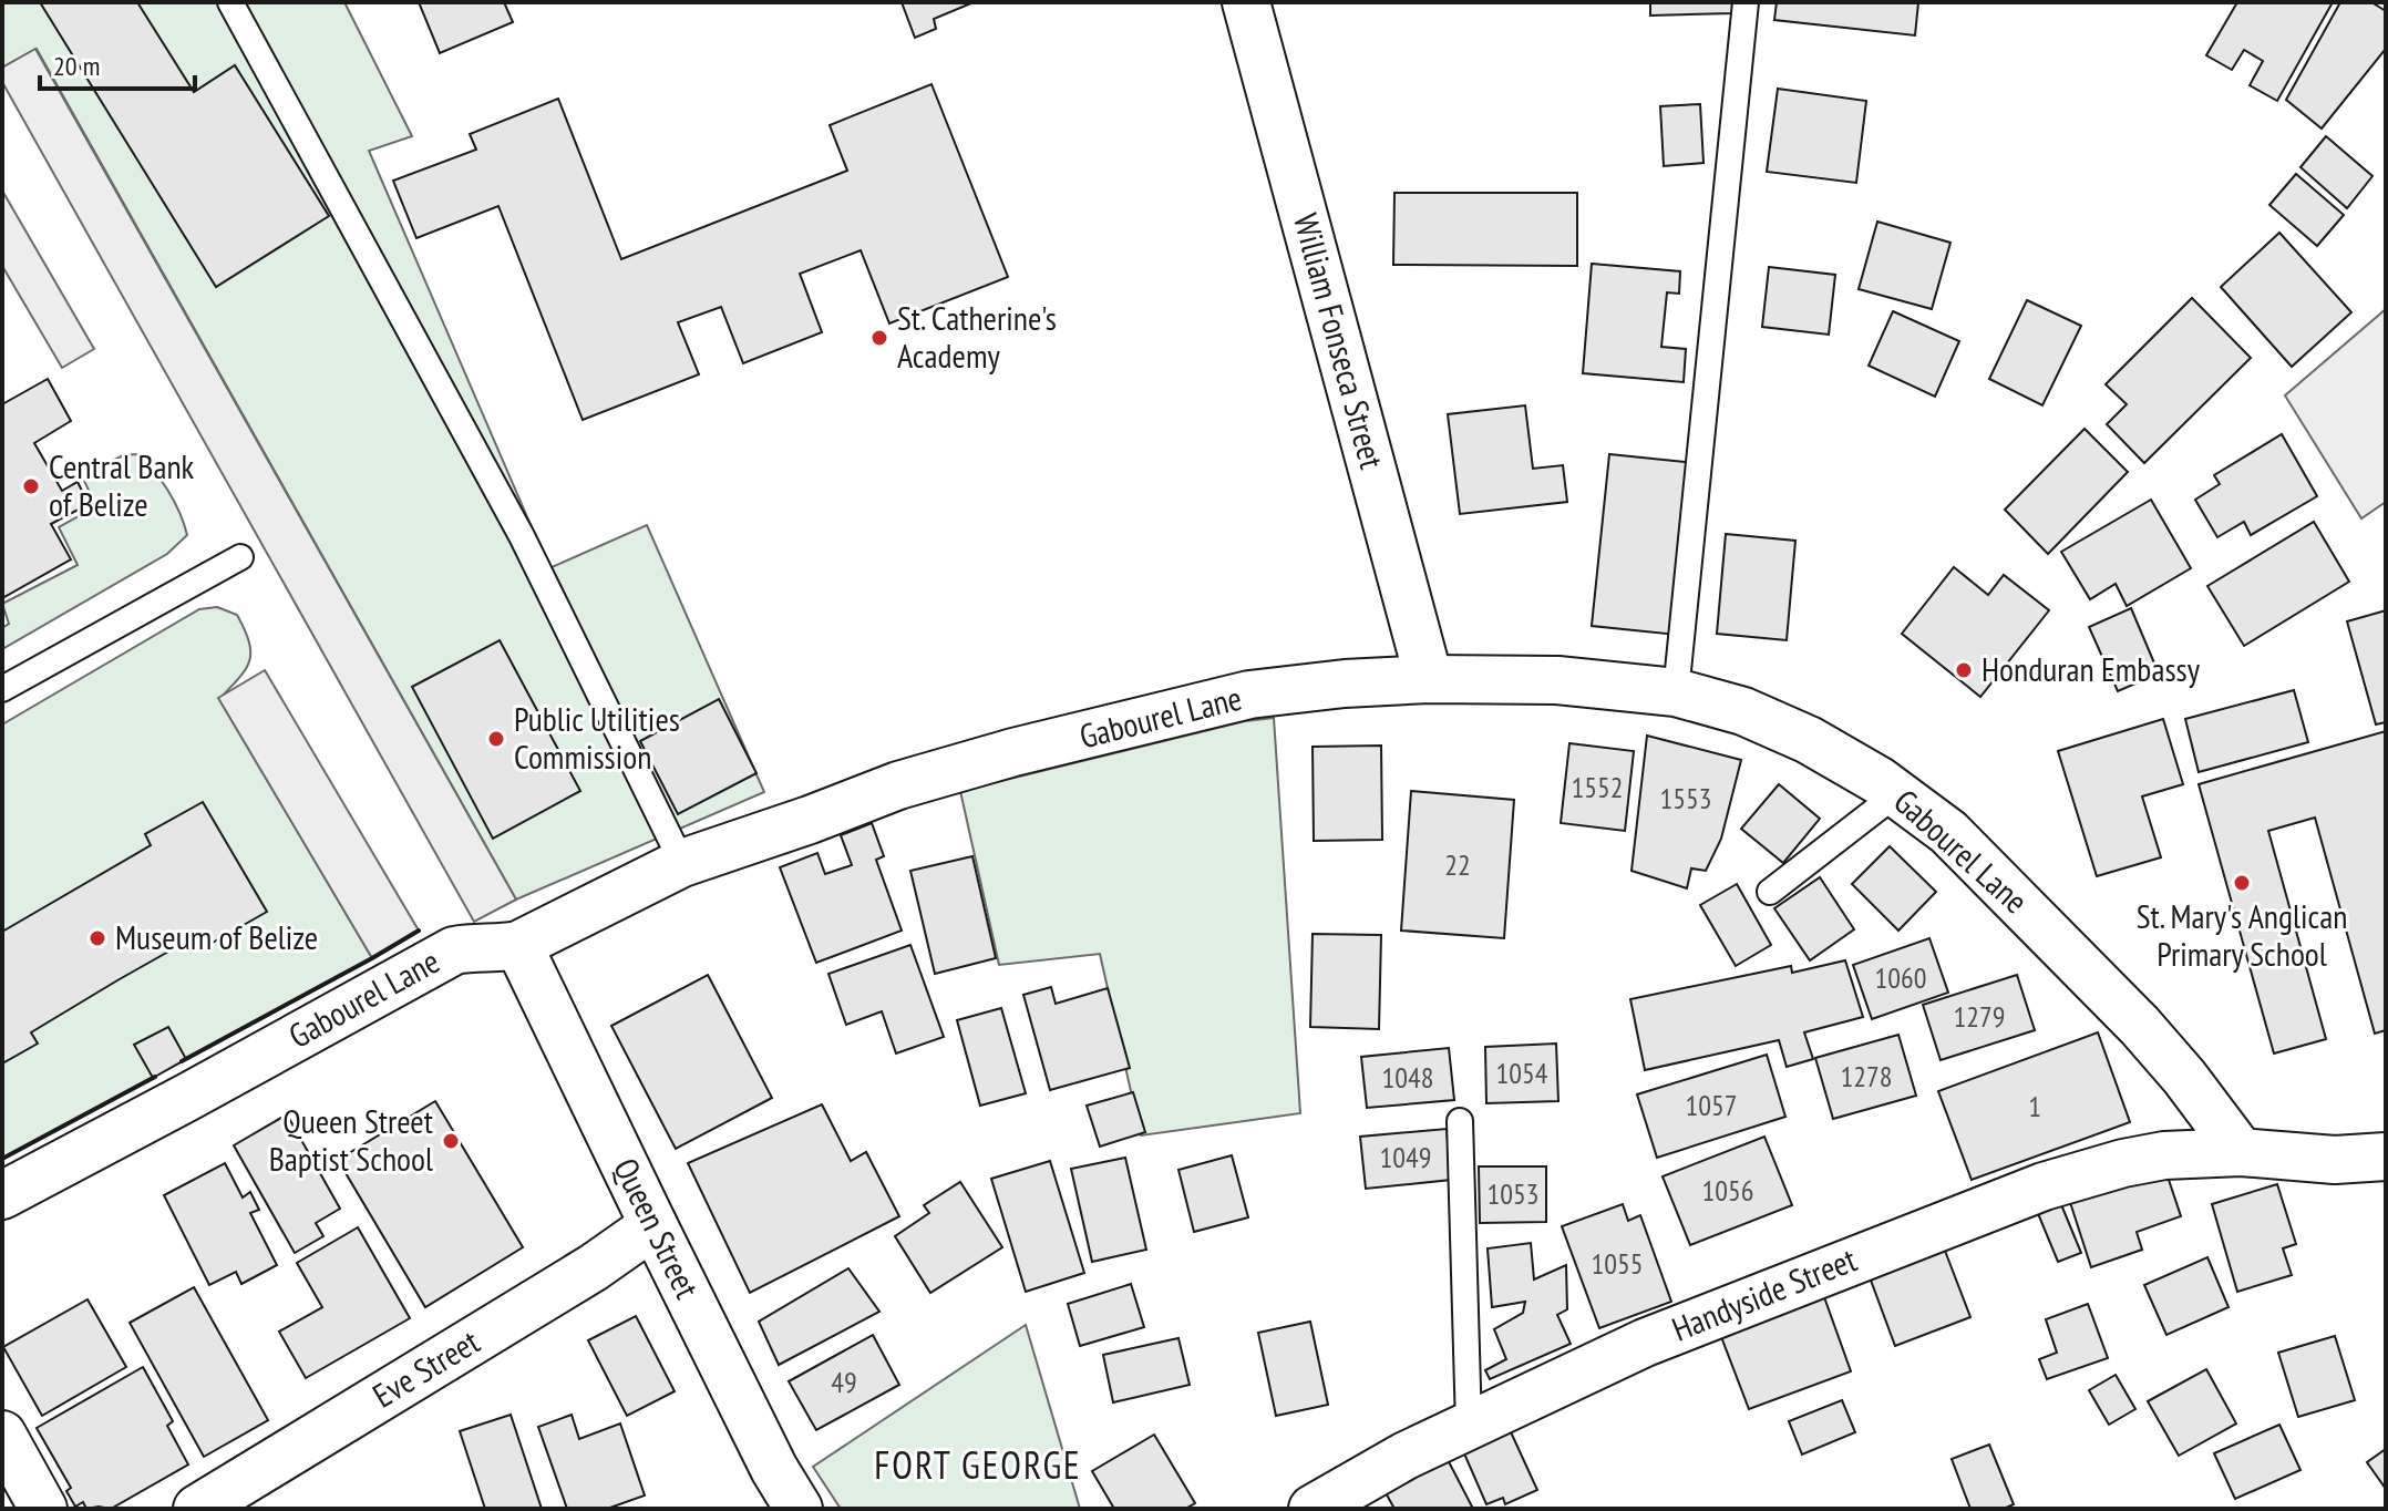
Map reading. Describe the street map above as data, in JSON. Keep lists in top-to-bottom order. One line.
{"streets":{"street":["William Fonseca Street","Gabourel Lane","Queen Street","Handyside Street","Eve Street"]},"crossings":[["William Fonseca Street","Gabourel Lane"],["Gabourel Lane","Queen Street"],["Gabourel Lane","Handyside Street"],["Queen Street","Eve Street"]],"districts":["FORT GEORGE"],"places":["St. Catherine's Academy","Central Bank of Belize","Honduran Embassy","Public Utilities Commission","St. Mary's Anglican Primary School","Museum of Belize","Queen Street Baptist School"],"house_numbers":["1552","1553","22","1060","1279","1054","1278","1048","1057","1","1049","1056","1053","1055","49"],"scale_bar":"20 m"}
